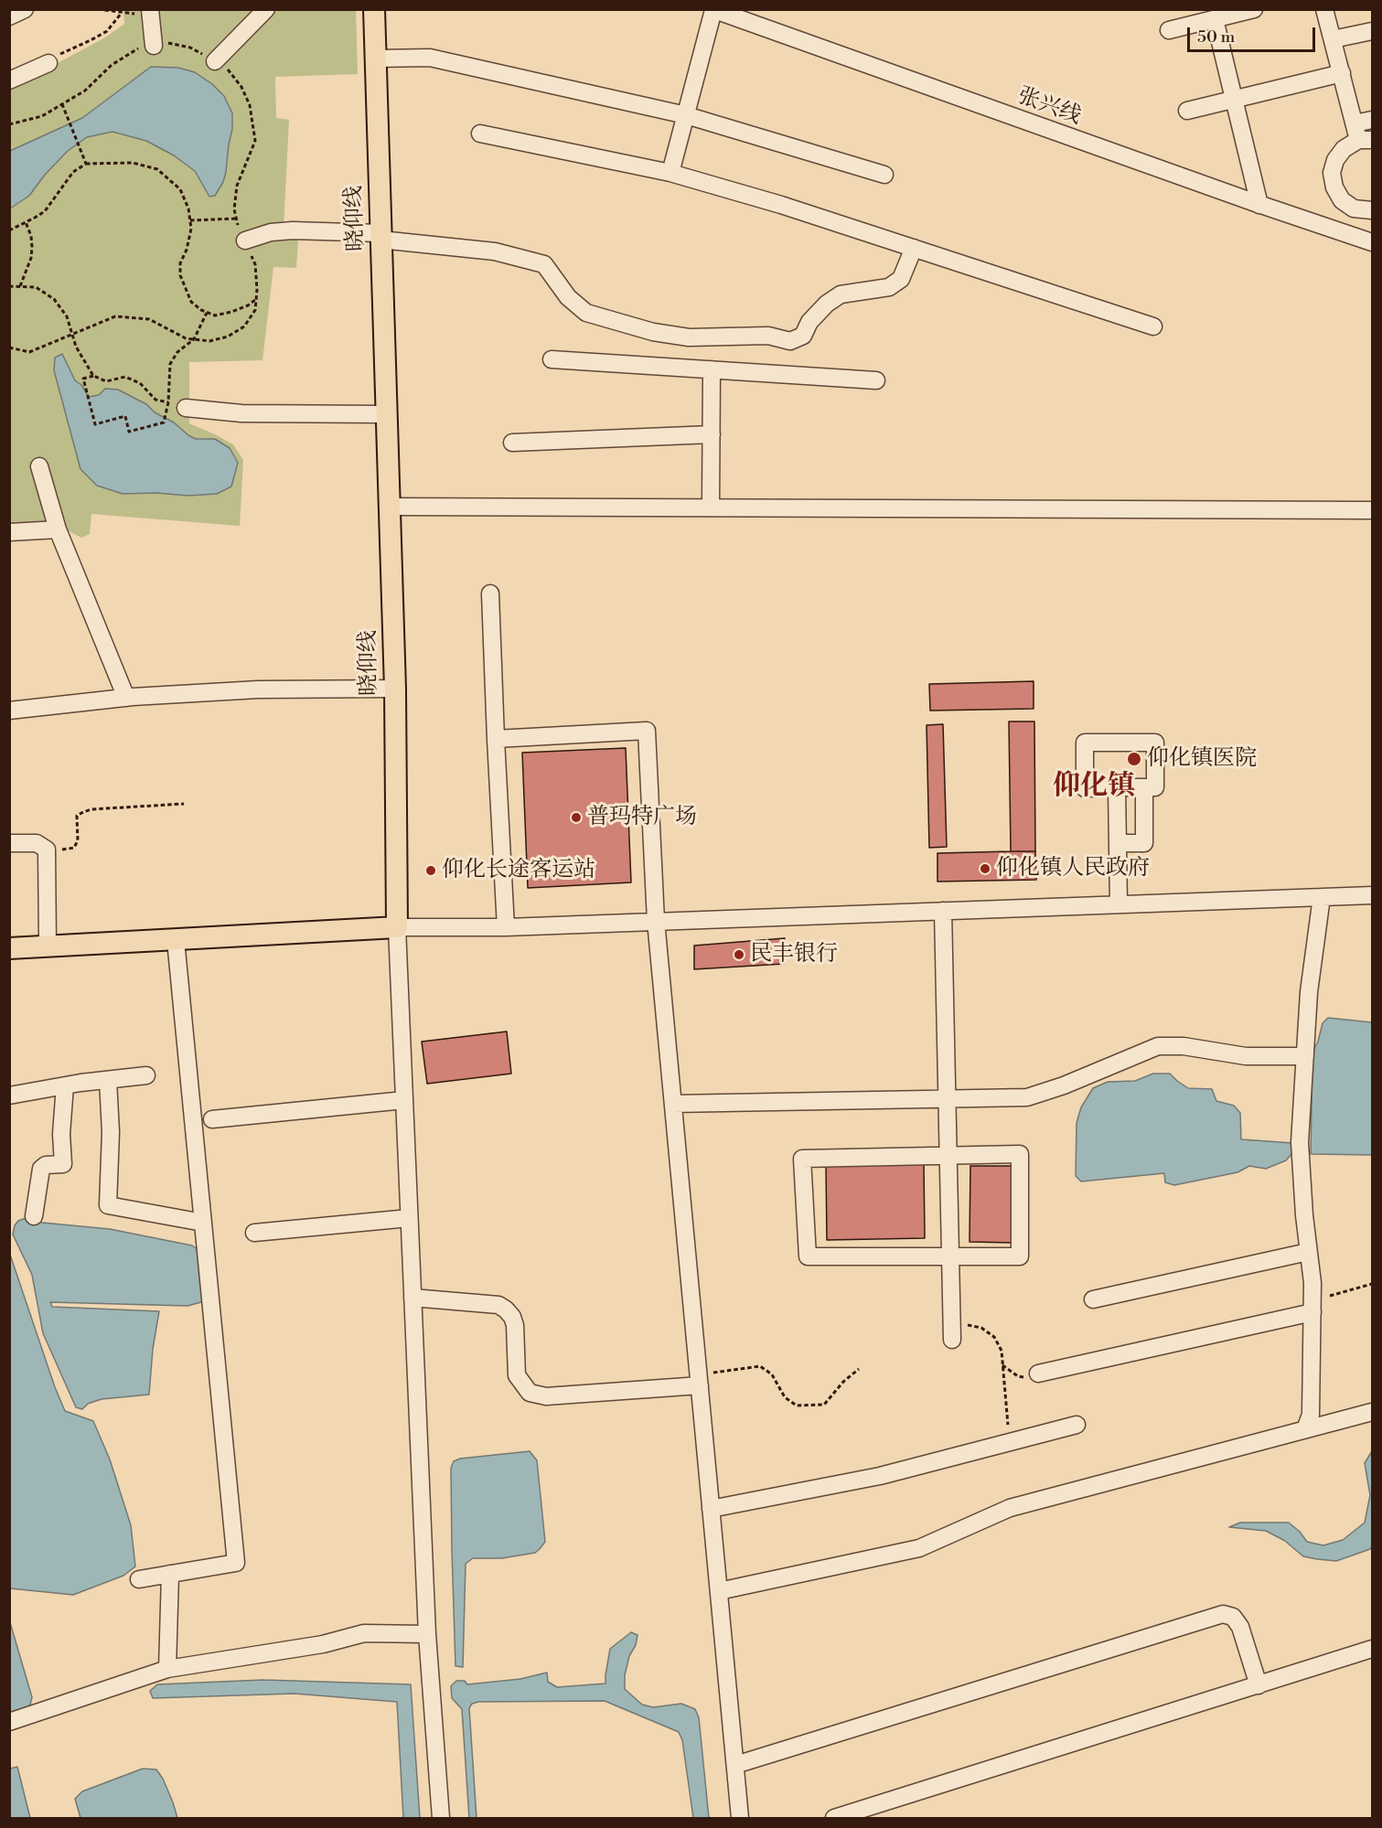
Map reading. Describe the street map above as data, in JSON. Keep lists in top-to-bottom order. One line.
{"streets":{"main road":["晓仰线"],"street":["张兴线"]},"districts":["仰化镇"],"places":["仰化镇医院","普玛特广场","仰化镇人民政府","仰化长途客运站","民丰银行"],"scale_bar":"50 m"}
